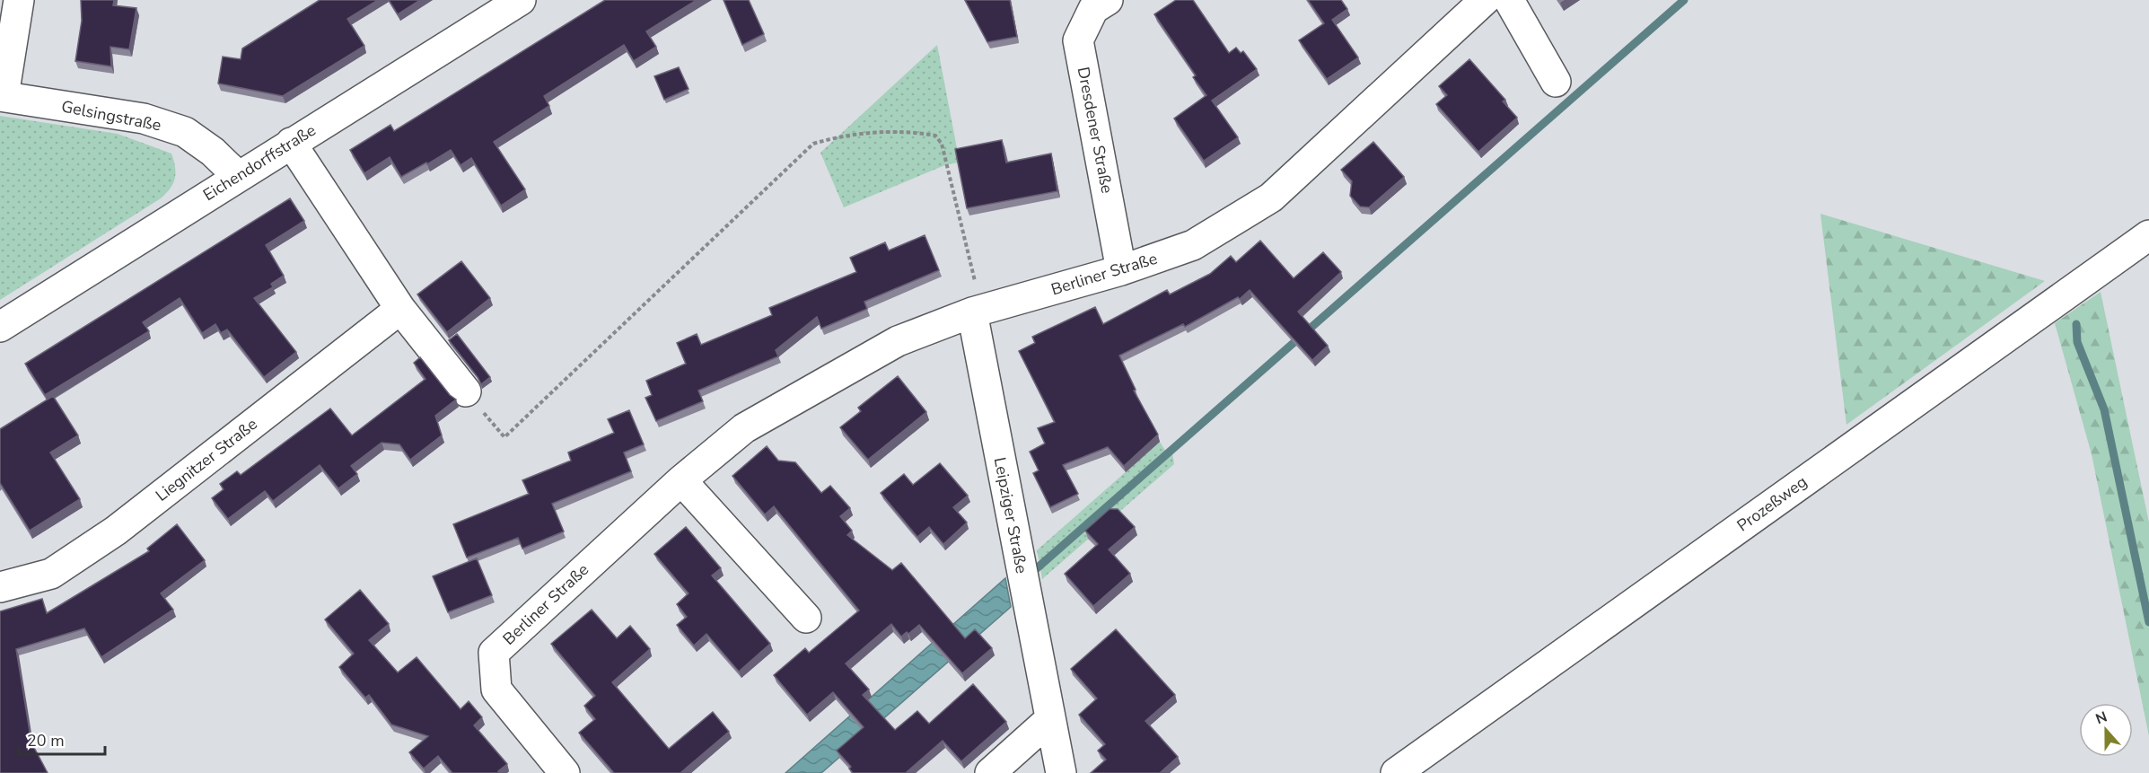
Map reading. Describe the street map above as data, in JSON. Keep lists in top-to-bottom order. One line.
{"streets":{"street":["Gelsingstraße","Dresdener Straße","Eichendorffstraße","Berliner Straße","Liegnitzer Straße","Prozeßweg","Leipziger Straße"]},"crossings":[["Gelsingstraße","Eichendorffstraße"],["Dresdener Straße","Berliner Straße"],["Berliner Straße","Leipziger Straße"]],"scale_bar":"20 m","north":"top"}
